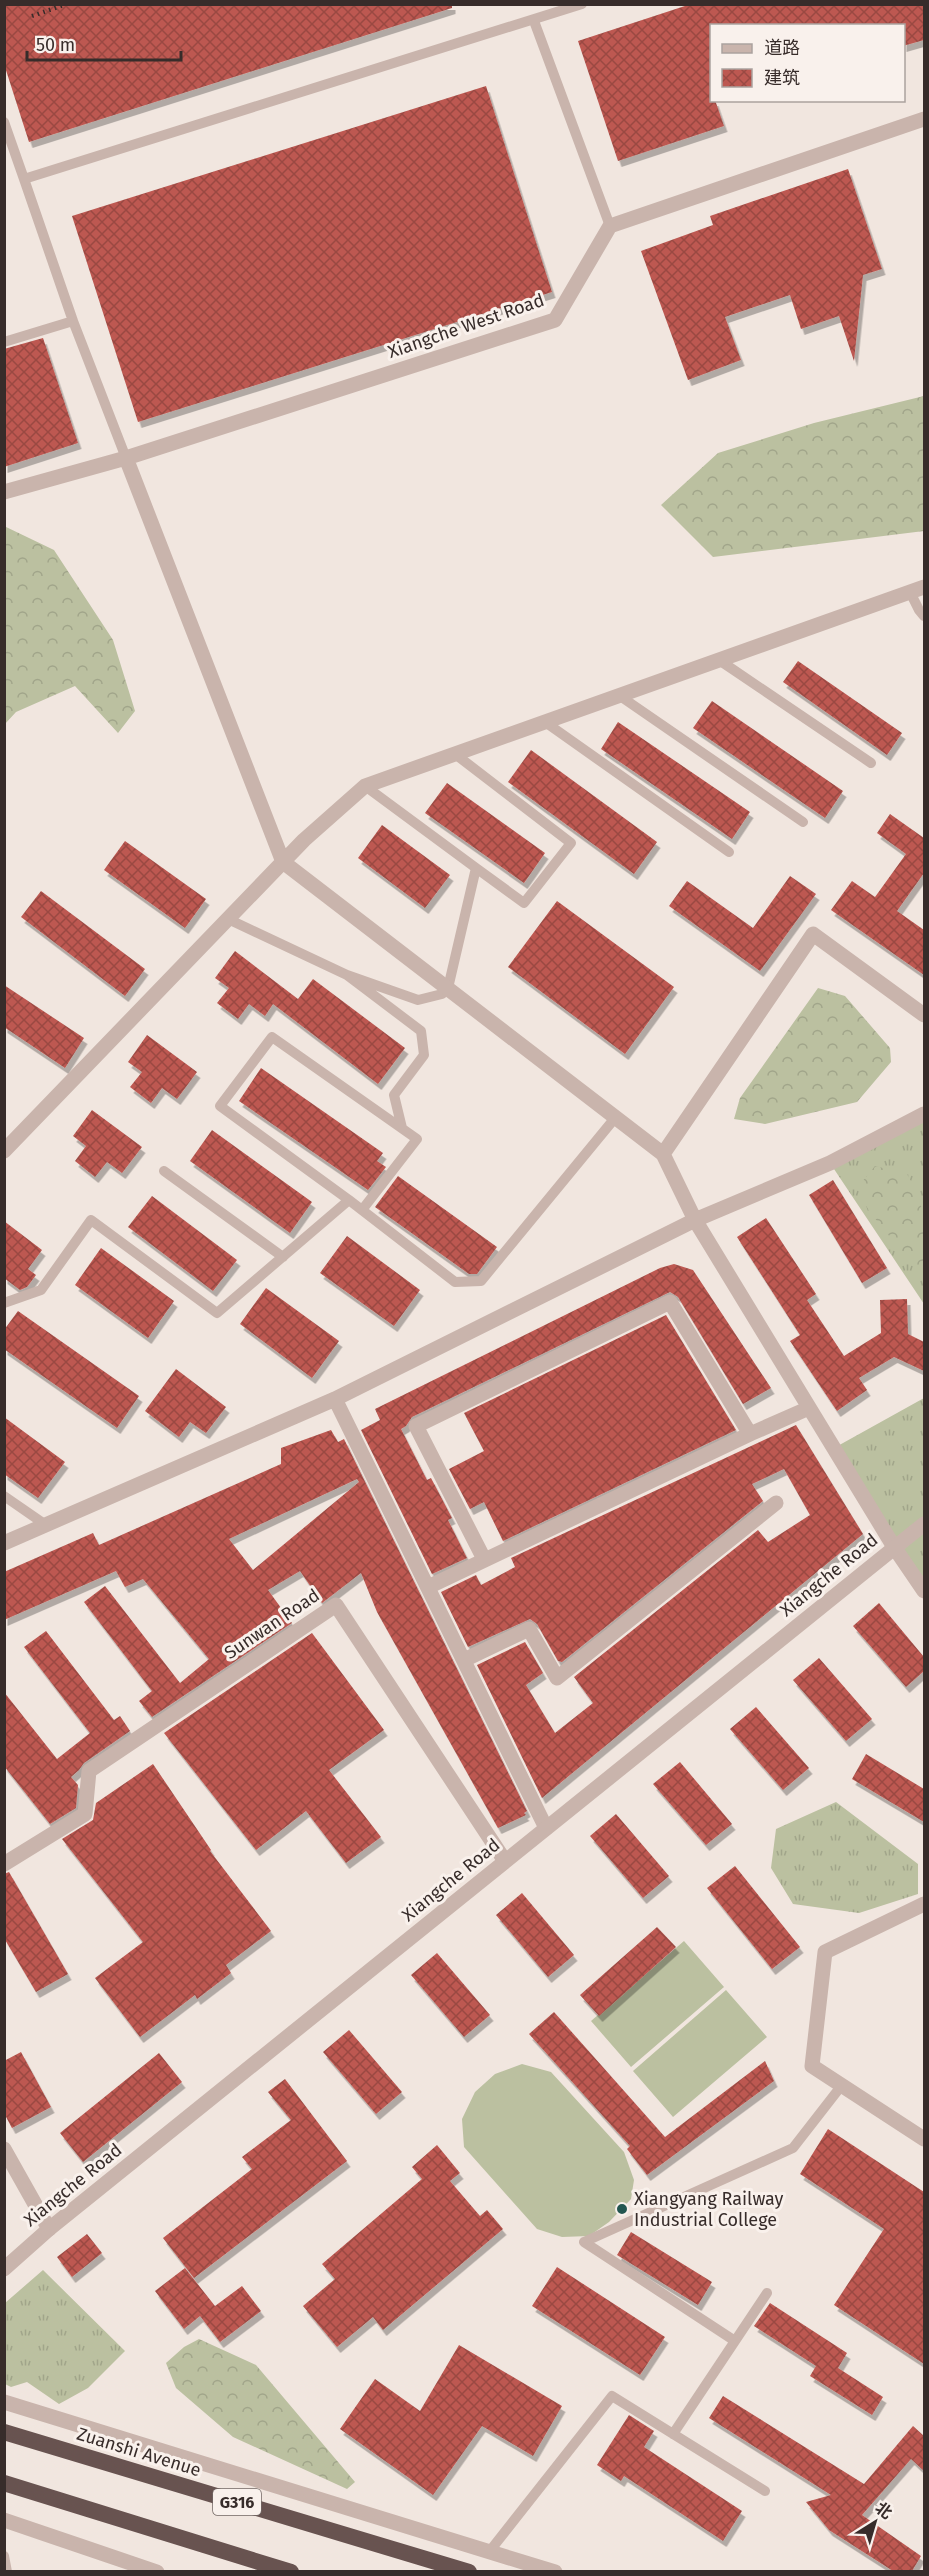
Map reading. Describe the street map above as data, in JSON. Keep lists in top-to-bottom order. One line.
{"streets":{"highway":["Zuanshi Avenue","G316"],"street":["Xiangche West Road","Xiangche Road","Sunwan Road"]},"crossings":[["Xiangche Road","Sunwan Road"]],"places":["Xiangyang Railway Industrial College"],"legend":["道路","建筑"],"scale_bar":"50 m","north":"top right"}
